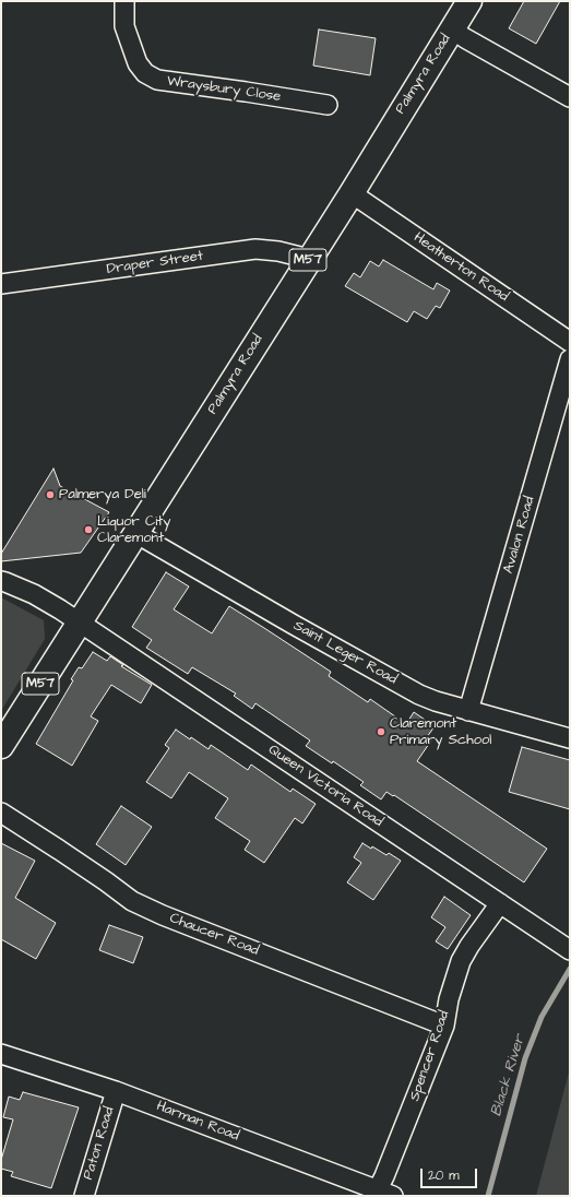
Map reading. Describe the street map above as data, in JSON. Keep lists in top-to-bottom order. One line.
{"streets":{"main road":["Palmyra Road","M57"],"street":["Wraysbury Close","Draper Street","Heatherton Road","Avalon Road","Saint Leger Road","Queen Victoria Road","Chaucer Road","Spencer Road","Harman Road","Paton Road"]},"crossings":[["Palmyra Road","Draper Street"],["Palmyra Road","Heatherton Road"],["Palmyra Road","Saint Leger Road"],["Palmyra Road","Queen Victoria Road"],["Avalon Road","Saint Leger Road"],["Queen Victoria Road","Spencer Road"],["Chaucer Road","Spencer Road"],["Spencer Road","Harman Road"],["Harman Road","Paton Road"]],"water":["Black River"],"places":["Palmerya Deli","Liquor City Claremont","Claremont Primary School"],"scale_bar":"20 m"}
